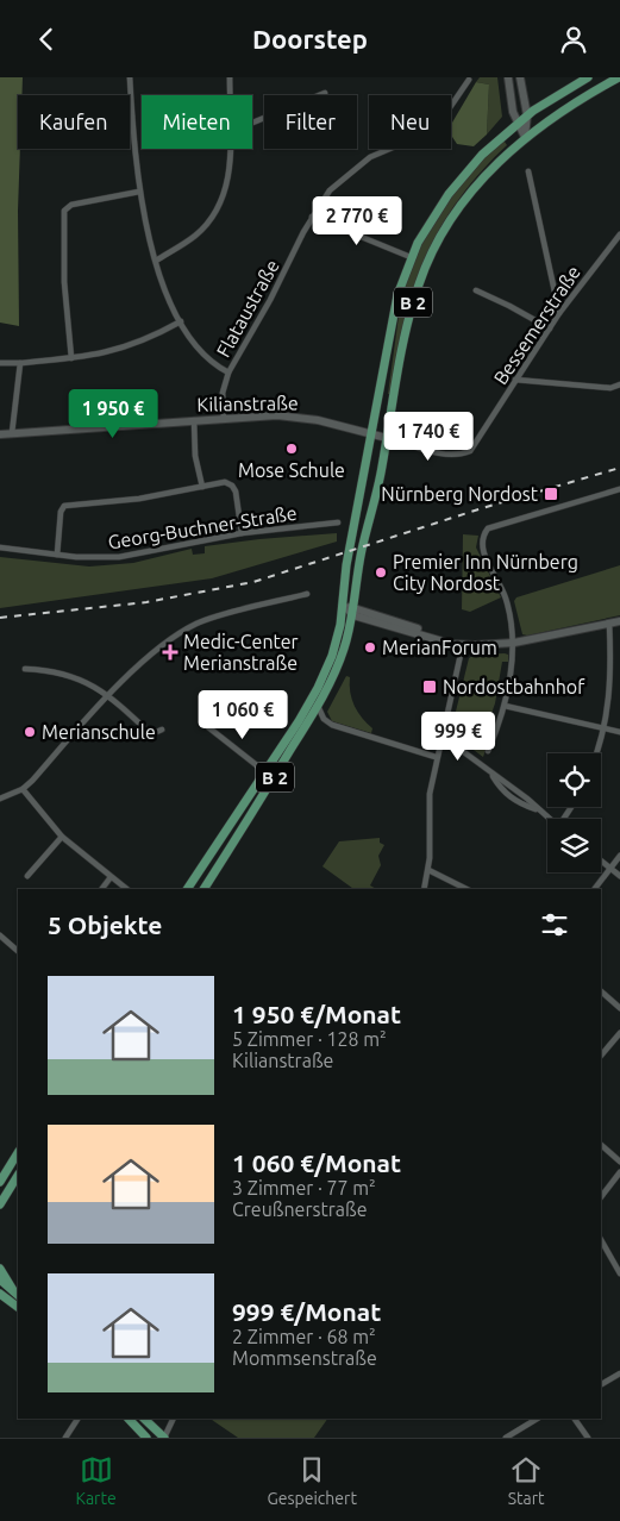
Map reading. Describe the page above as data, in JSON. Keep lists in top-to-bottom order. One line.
{"streets":{"main road":["B 2","Kilianstraße"],"street":["Flataustraße","Bessemerstraße","Georg-Buchner-Straße"]},"crossings":[["B 2","Bessemerstraße"],["B 2","Kilianstraße"],["Flataustraße","Kilianstraße"],["Bessemerstraße","Kilianstraße"]],"places":{"other":["Mose Schule","Premier Inn Nürnberg City Nordost","MerianForum","Merianschule"],"transit":["Nürnberg Nordost","Nordostbahnhof"],"health":["Medic-Center Merianstraße"]},"page":{"header":"Doorstep","chip":["Kaufen","Mieten","Filter","Neu"],"price":["2 770 €","1 950 €","1 740 €","1 060 €","999 €"],"heading":"5 Objekte","list":[{"name":"1 950 €/Monat","note":"5 Zimmer · 128 m² · Kilianstraße"},{"name":"1 060 €/Monat","note":"3 Zimmer · 77 m² · Creußnerstraße"},{"name":"999 €/Monat","note":"2 Zimmer · 68 m² · Mommsenstraße"}],"tabs":["Karte","Gespeichert","Start"]}}
